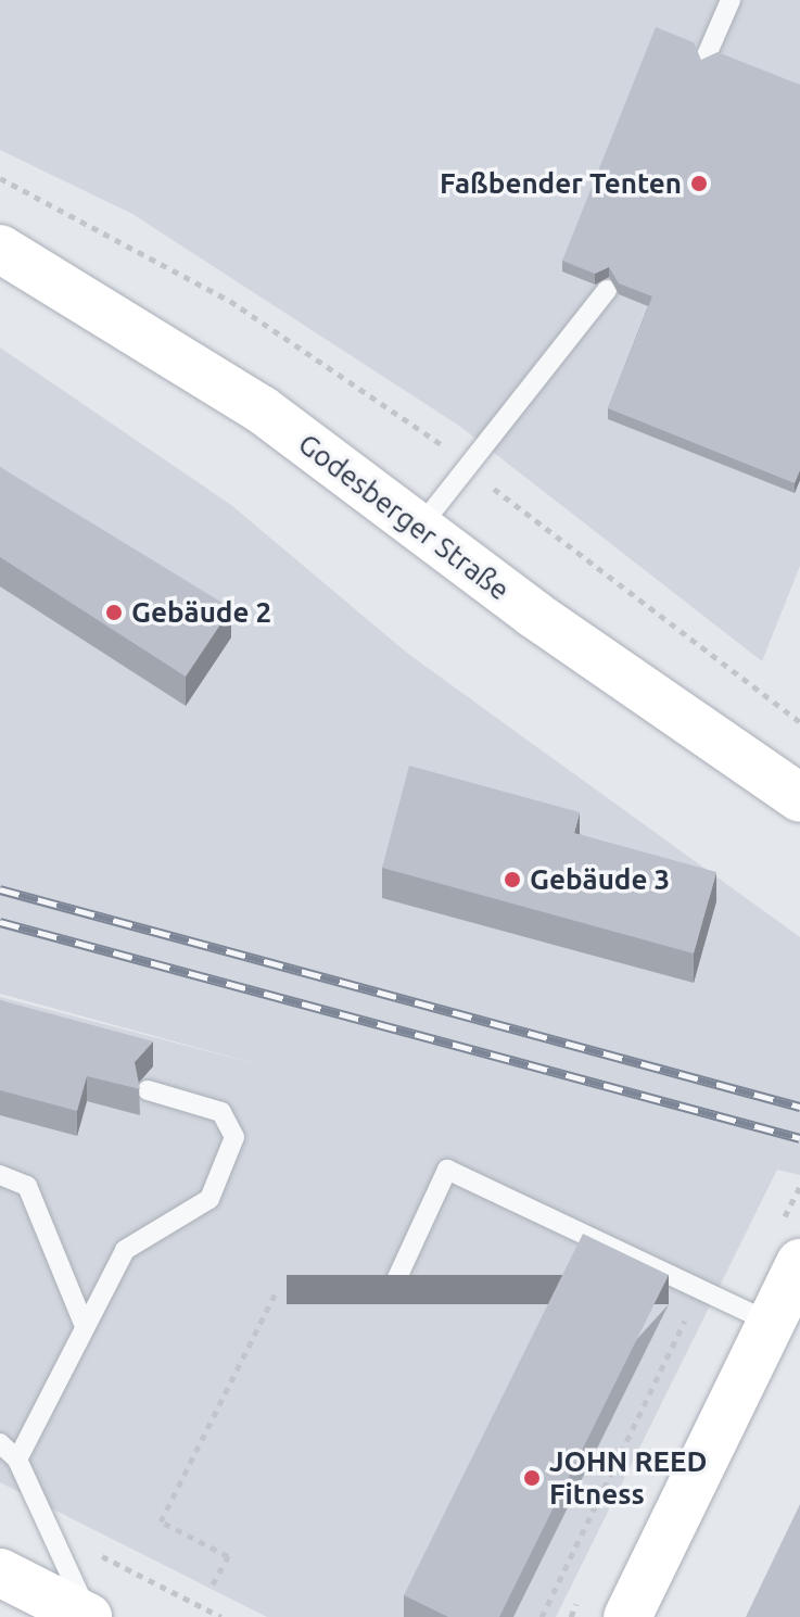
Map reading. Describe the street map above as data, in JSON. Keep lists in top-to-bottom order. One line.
{"streets":{"main road":["Godesberger Straße"]},"places":["Faßbender Tenten","Gebäude 2","Gebäude 3","JOHN REED Fitness"]}
